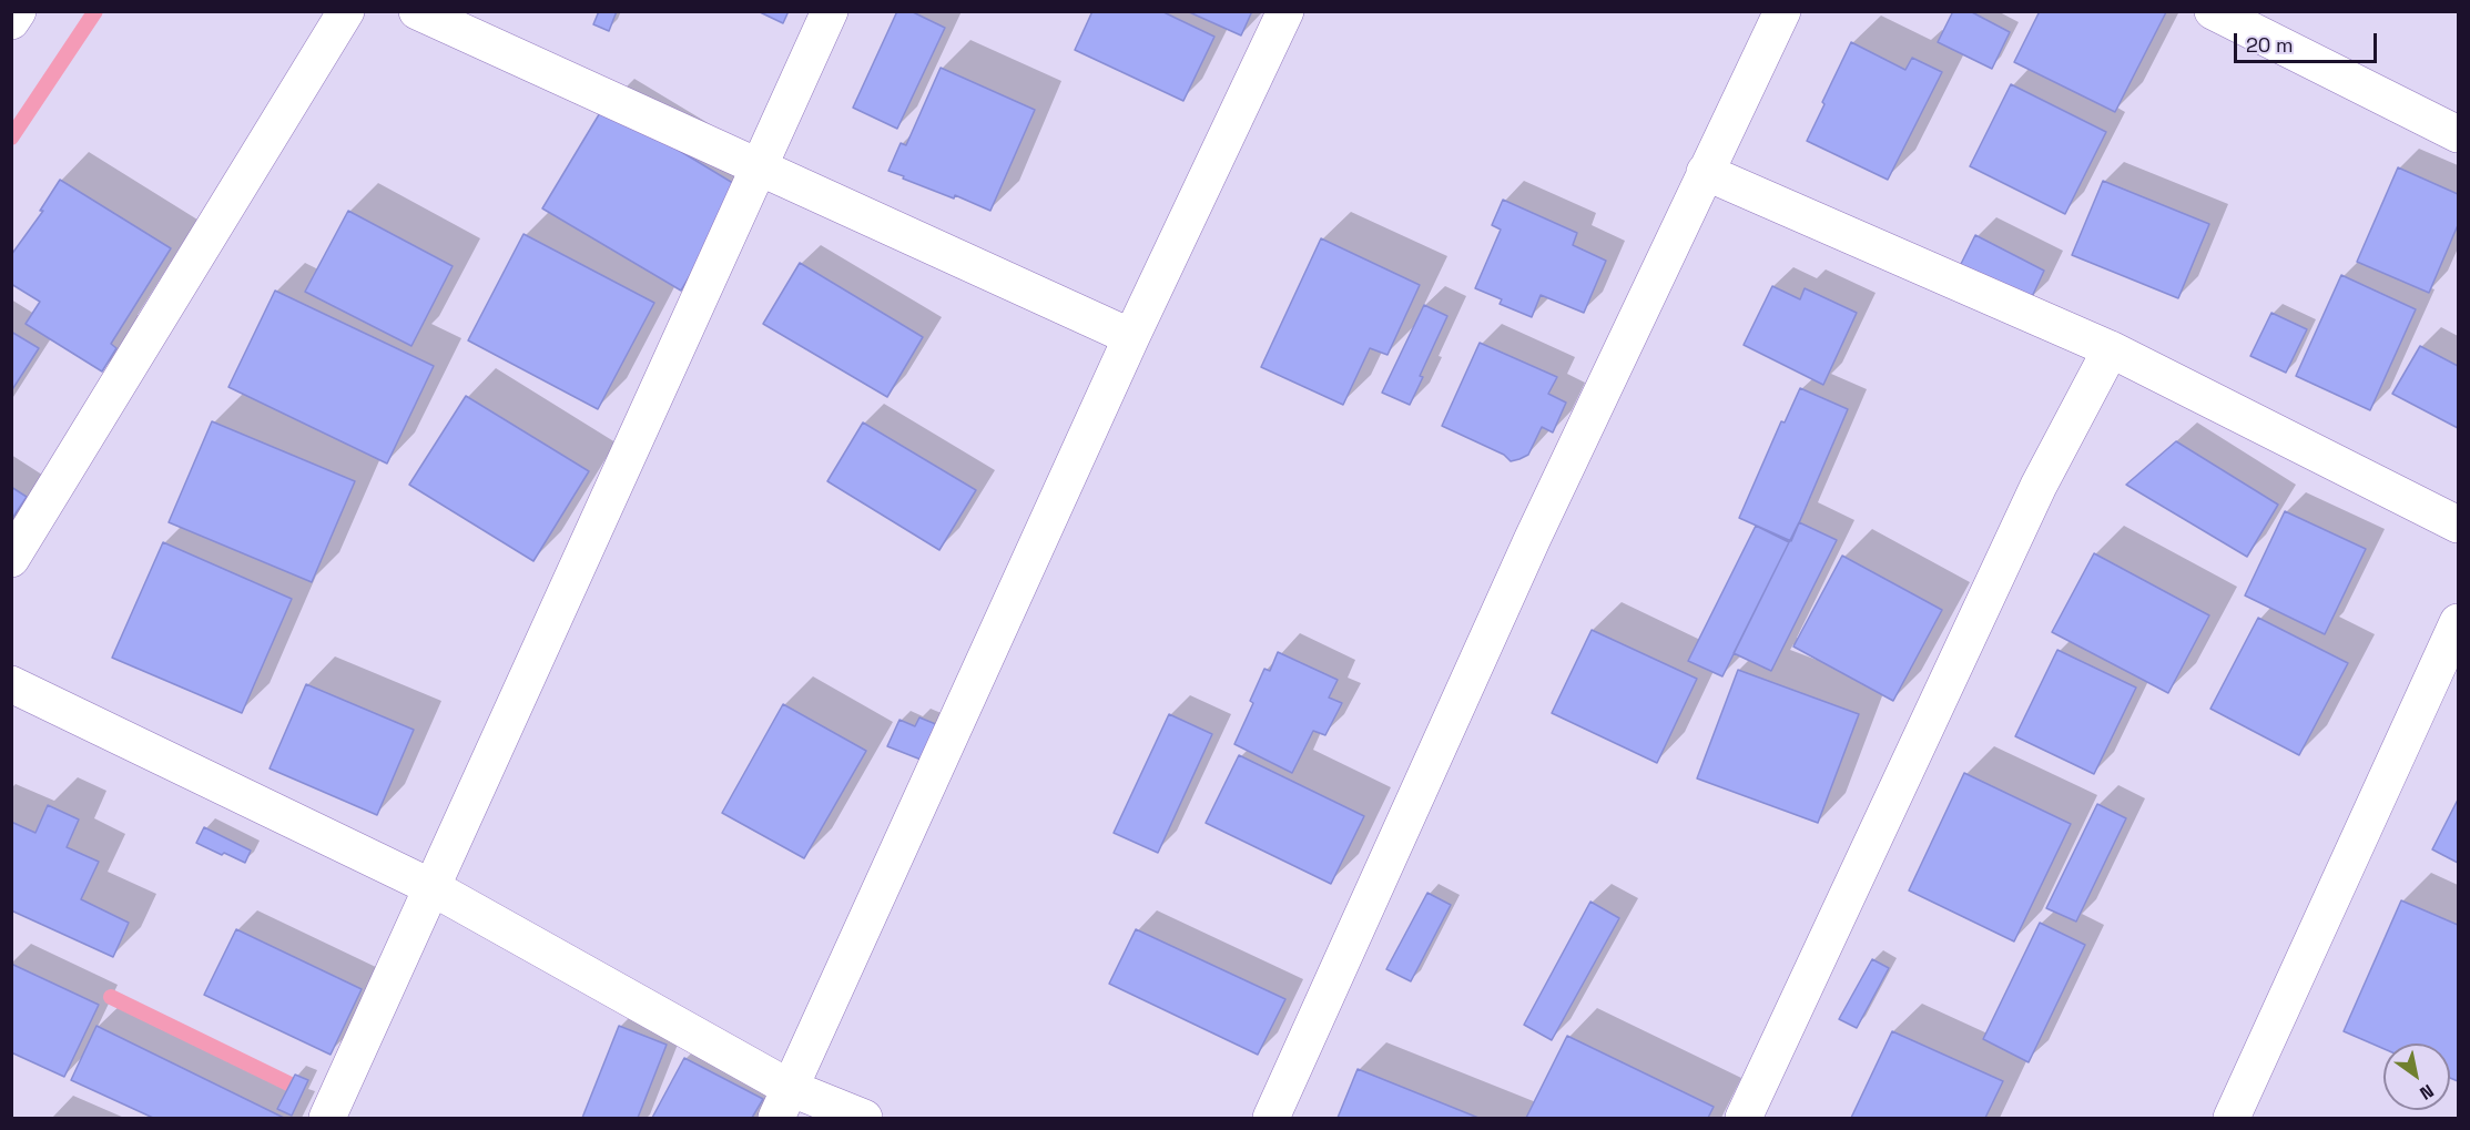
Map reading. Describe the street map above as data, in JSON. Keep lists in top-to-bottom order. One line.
{"scale_bar":"20 m","north":"bottom right"}
